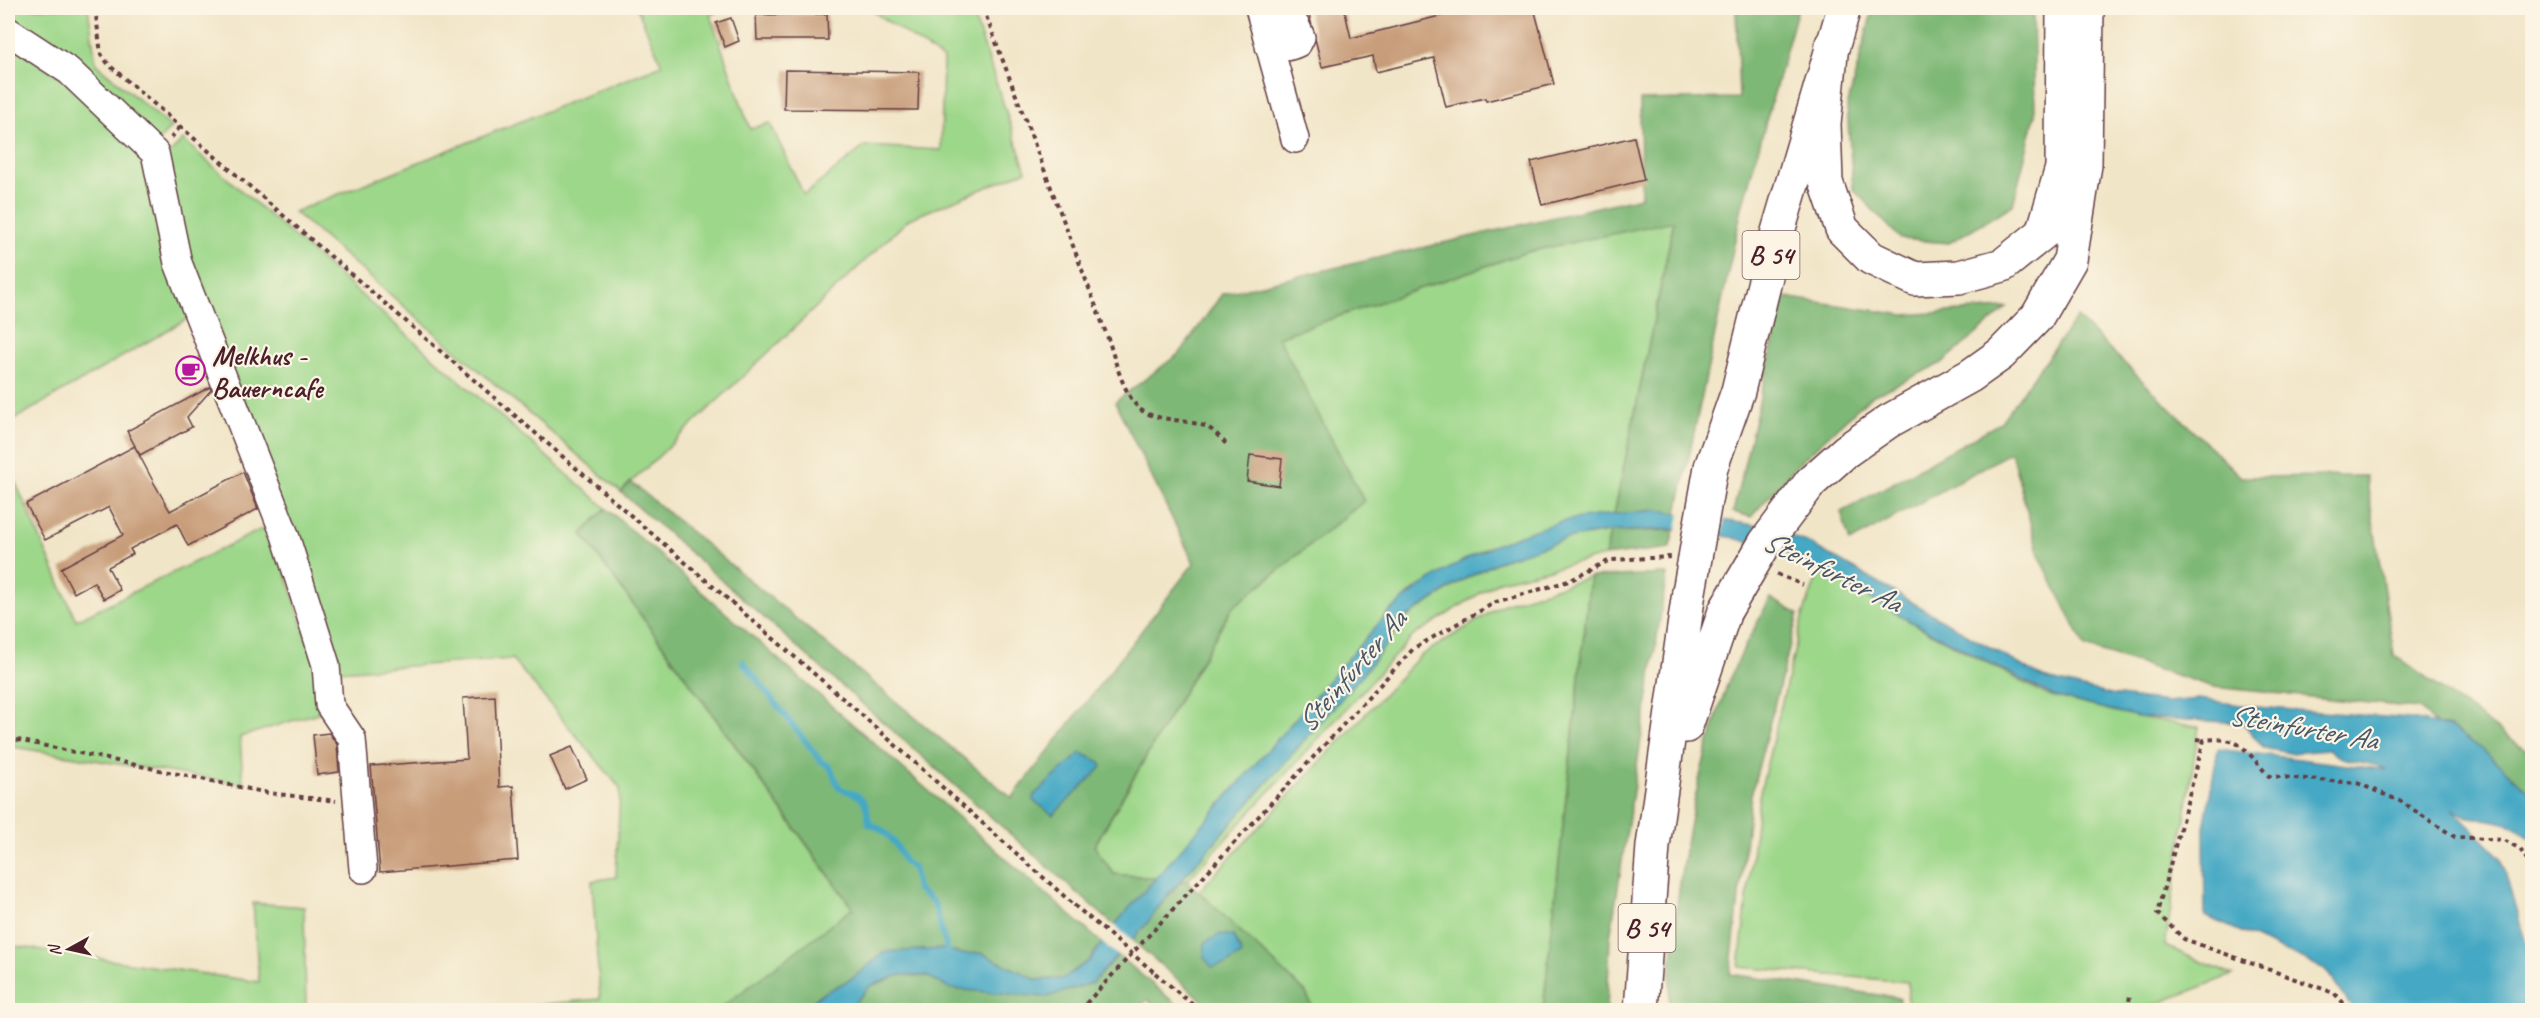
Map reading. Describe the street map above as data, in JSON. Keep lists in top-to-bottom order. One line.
{"streets":{"highway":["B 54"]},"water":["Steinfurter Aa"],"places":{"cafe":["Melkhus - Bauerncafe"]},"north":"left"}
